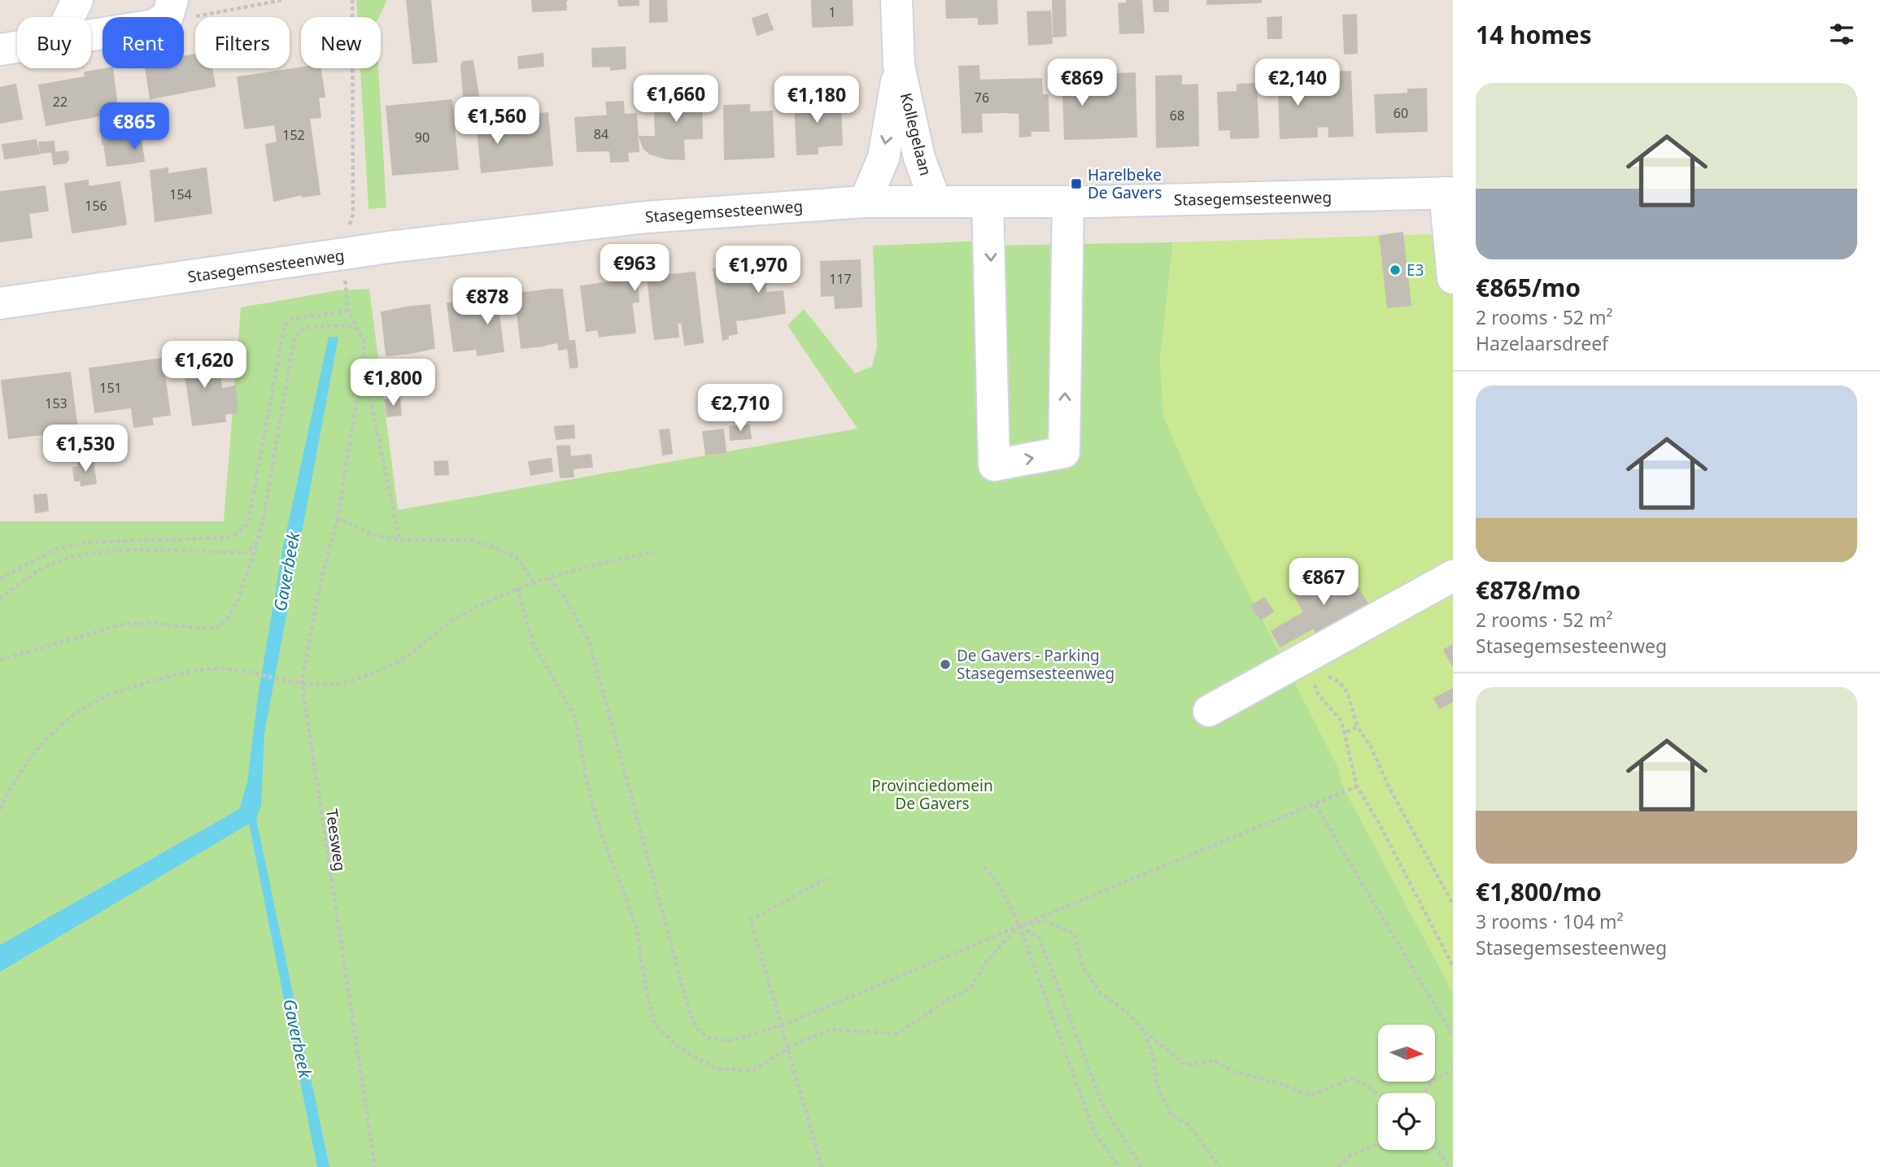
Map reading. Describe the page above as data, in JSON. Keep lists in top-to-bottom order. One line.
{"streets":{"street":["Kollegelaan","Stasegemsesteenweg"],"path":["Teesweg"]},"crossings":[["Kollegelaan","Stasegemsesteenweg"]],"one_way":["Kollegelaan"],"water":["Gaverbeek"],"parks":["Provinciedomein De Gavers"],"places":{"transit":["Harelbeke De Gavers"],"other":["E3","De Gavers - Parking Stasegemsesteenweg"]},"house_numbers":["1","76","22","60","68","84","152","90","154","156","117","151","153"],"north":"right","page":{"heading":"14 homes","chip":["Buy","Rent","Filters","New"],"price":["€869","€2,140","€1,660","€1,180","€1,560","€865","€963","€1,970","€878","€1,620","€1,800","€2,710","€1,530","€867"],"list":[{"name":"€865/mo","note":"2 rooms · 52 m² · Hazelaarsdreef"},{"name":"€878/mo","note":"2 rooms · 52 m² · Stasegemsesteenweg"},{"name":"€1,800/mo","note":"3 rooms · 104 m² · Stasegemsesteenweg"}]}}
